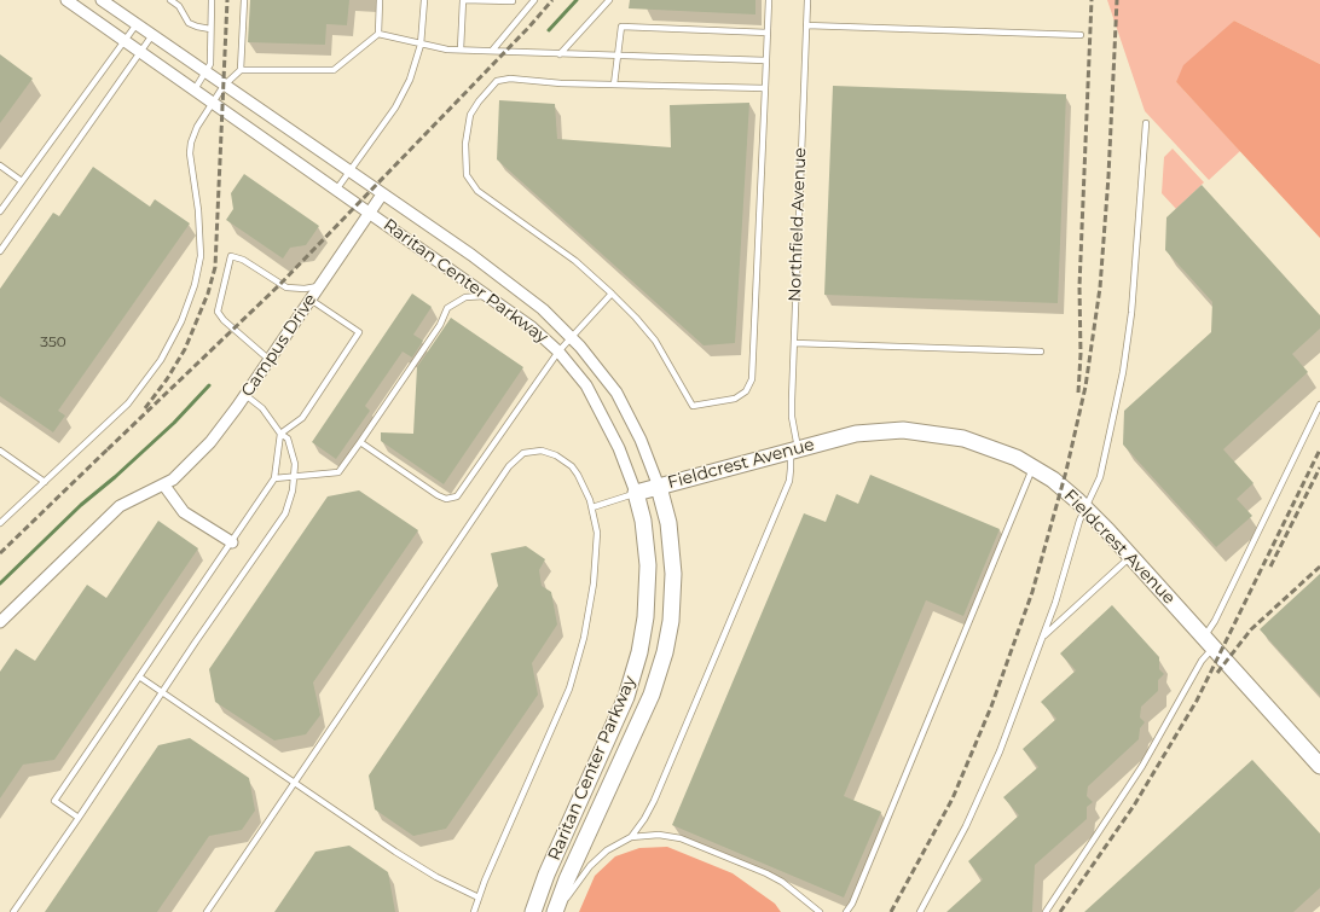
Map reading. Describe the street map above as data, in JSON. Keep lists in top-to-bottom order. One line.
{"streets":{"street":["Raritan Center Parkway","Campus Drive","Fieldcrest Avenue"],"lane":["Northfield Avenue"]},"crossings":[["Northfield Avenue","Fieldcrest Avenue"],["Raritan Center Parkway","Campus Drive"],["Raritan Center Parkway","Fieldcrest Avenue"]],"house_numbers":["350"]}
